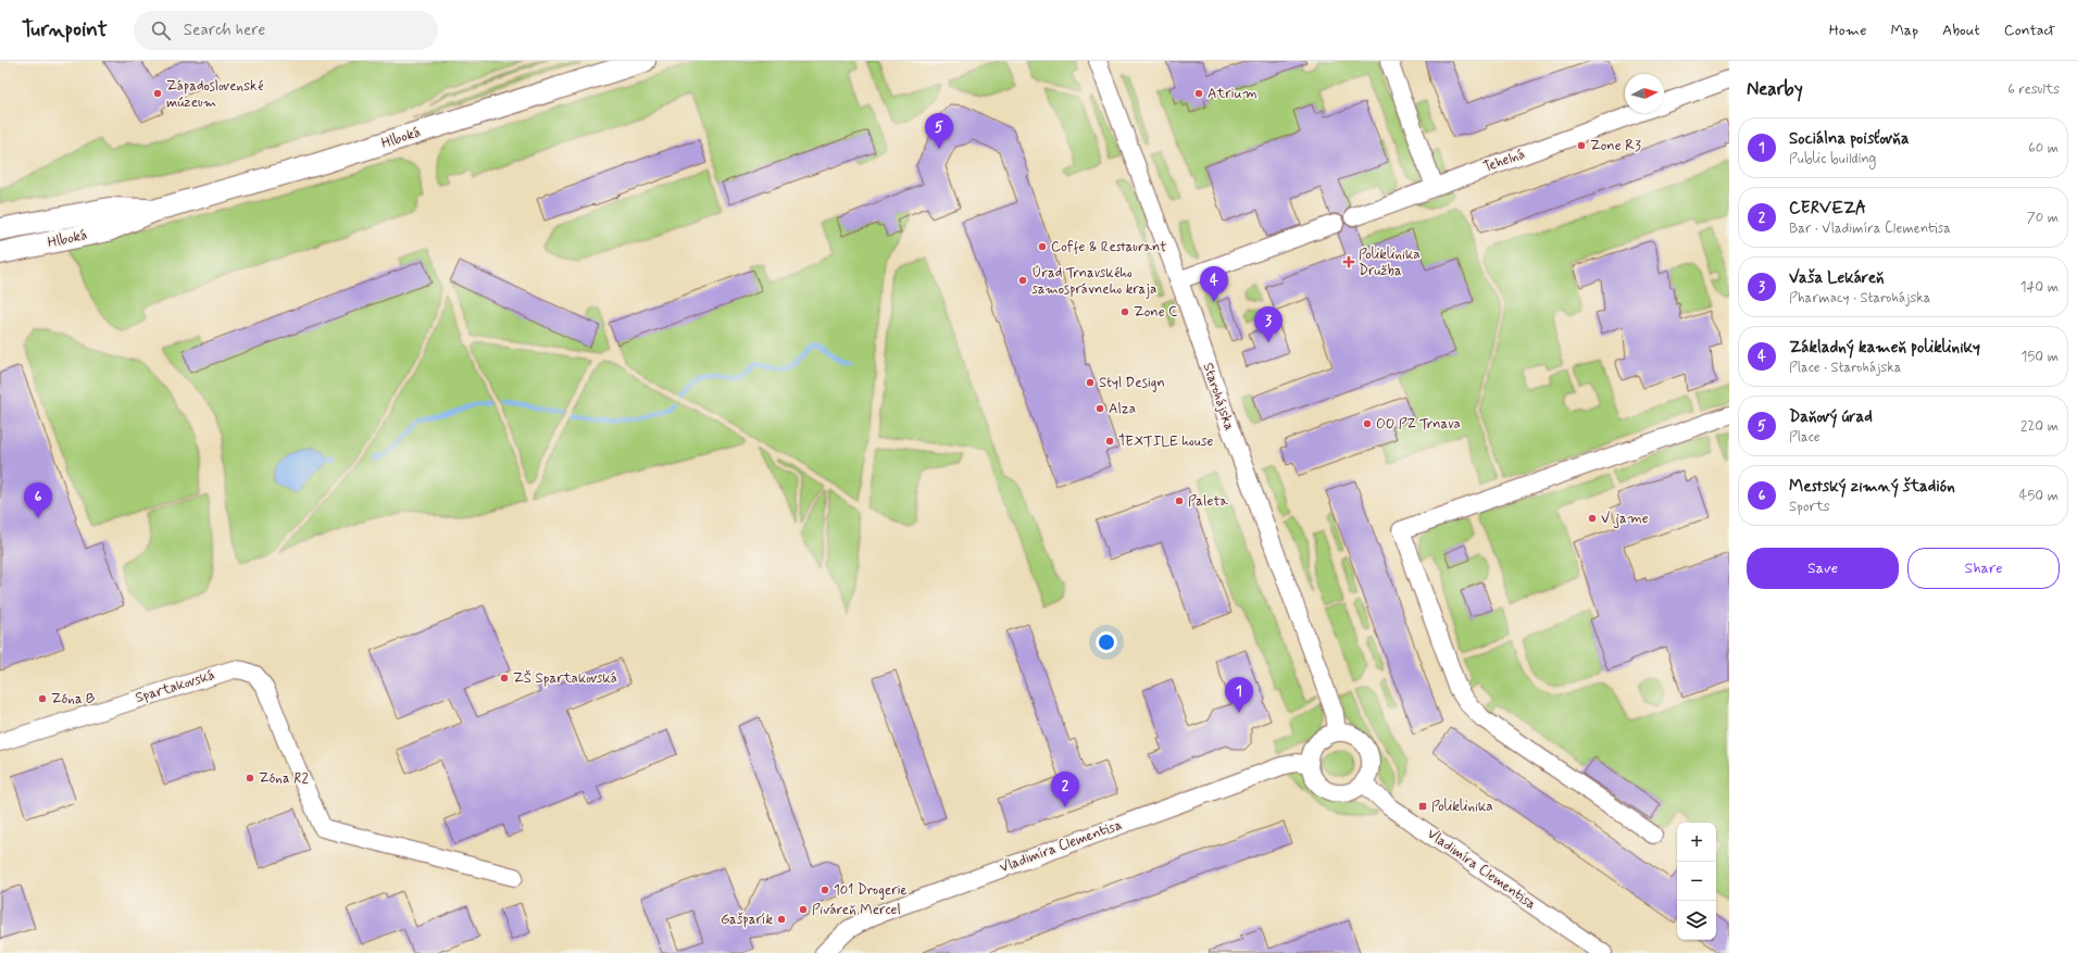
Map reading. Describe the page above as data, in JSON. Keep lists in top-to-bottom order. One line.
{"streets":{"street":["Hlboká","Tehelná","Starohájska","Spartakovská","Vladimíra Clementisa"]},"crossings":[["Starohájska","Vladimíra Clementisa"]],"places":{"other":["Západoslovenské múzeum","Atrium","Zone R3","Coffe & Restaurant","Úrad Trnavského samosprávneho kraja","Zone C","Styl Design","Alza","OO PZ Trnava","TEXTILE house","Paleta","V jame","ZŠ Spartakovská","Zóna B","Zóna R2","101 Drogerie","Piváreň Mercel","Gašparík"],"health":["Poliklinika Družba"],"transit":["Poliklinika"]},"north":"right","page":{"header":"Turnpoint","search":"Search here","nav":["Home","Map","About","Contact"],"heading":["Nearby","6 results"],"pins":["5","4","3","6","1","2"],"list":[{"mark":"1","name":"Sociálna poisťovňa","note":"Public building","value":"60 m"},{"mark":"2","name":"CERVEZA","note":"Bar · Vladimíra Clementisa","value":"70 m"},{"mark":"3","name":"Vaša Lekáreň","note":"Pharmacy · Starohájska","value":"140 m"},{"mark":"4","name":"Základný kameň polikliniky","note":"Place · Starohájska","value":"150 m"},{"mark":"5","name":"Daňový úrad","note":"Place","value":"220 m"},{"mark":"6","name":"Mestský zimný štadión","note":"Sports","value":"450 m"}],"buttons":["Save","Share"],"map_buttons":["+","−"]}}
